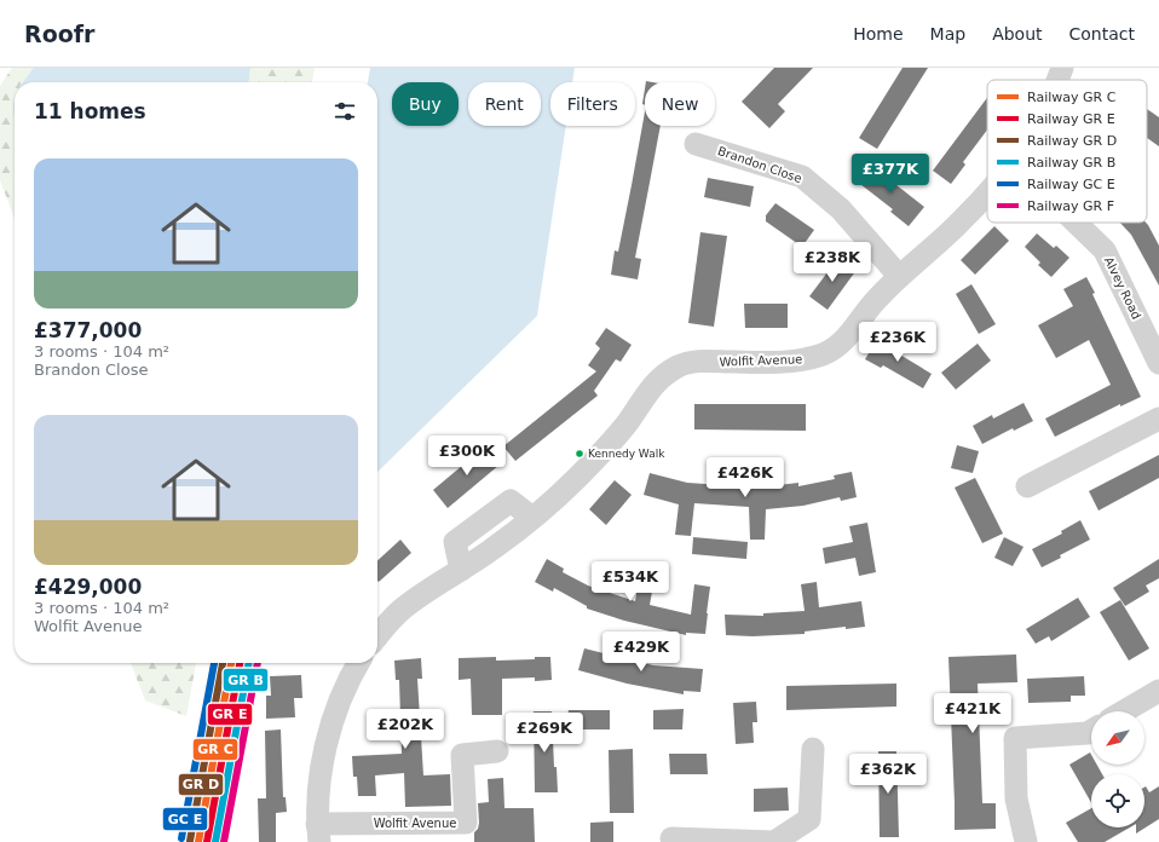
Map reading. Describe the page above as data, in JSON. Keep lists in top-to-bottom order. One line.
{"streets":{"street":["Brandon Close","Alvey Road","Wolfit Avenue"]},"crossings":[["Brandon Close","Wolfit Avenue"]],"places":["Kennedy Walk"],"legend":["Railway GR C","Railway GR E","Railway GR D","Railway GR B","Railway GC E","Railway GR F"],"north":"bottom left","page":{"header":"Roofr","nav":["Home","Map","About","Contact"],"chip":["Buy","Rent","Filters","New"],"heading":"11 homes","list":[{"name":"£377,000","note":"3 rooms · 104 m² · Brandon Close"},{"name":"£429,000","note":"3 rooms · 104 m² · Wolfit Avenue"}],"price":["£377K","£238K","£236K","£300K","£426K","£534K","£429K","£421K","£202K","£269K","£362K"]}}
